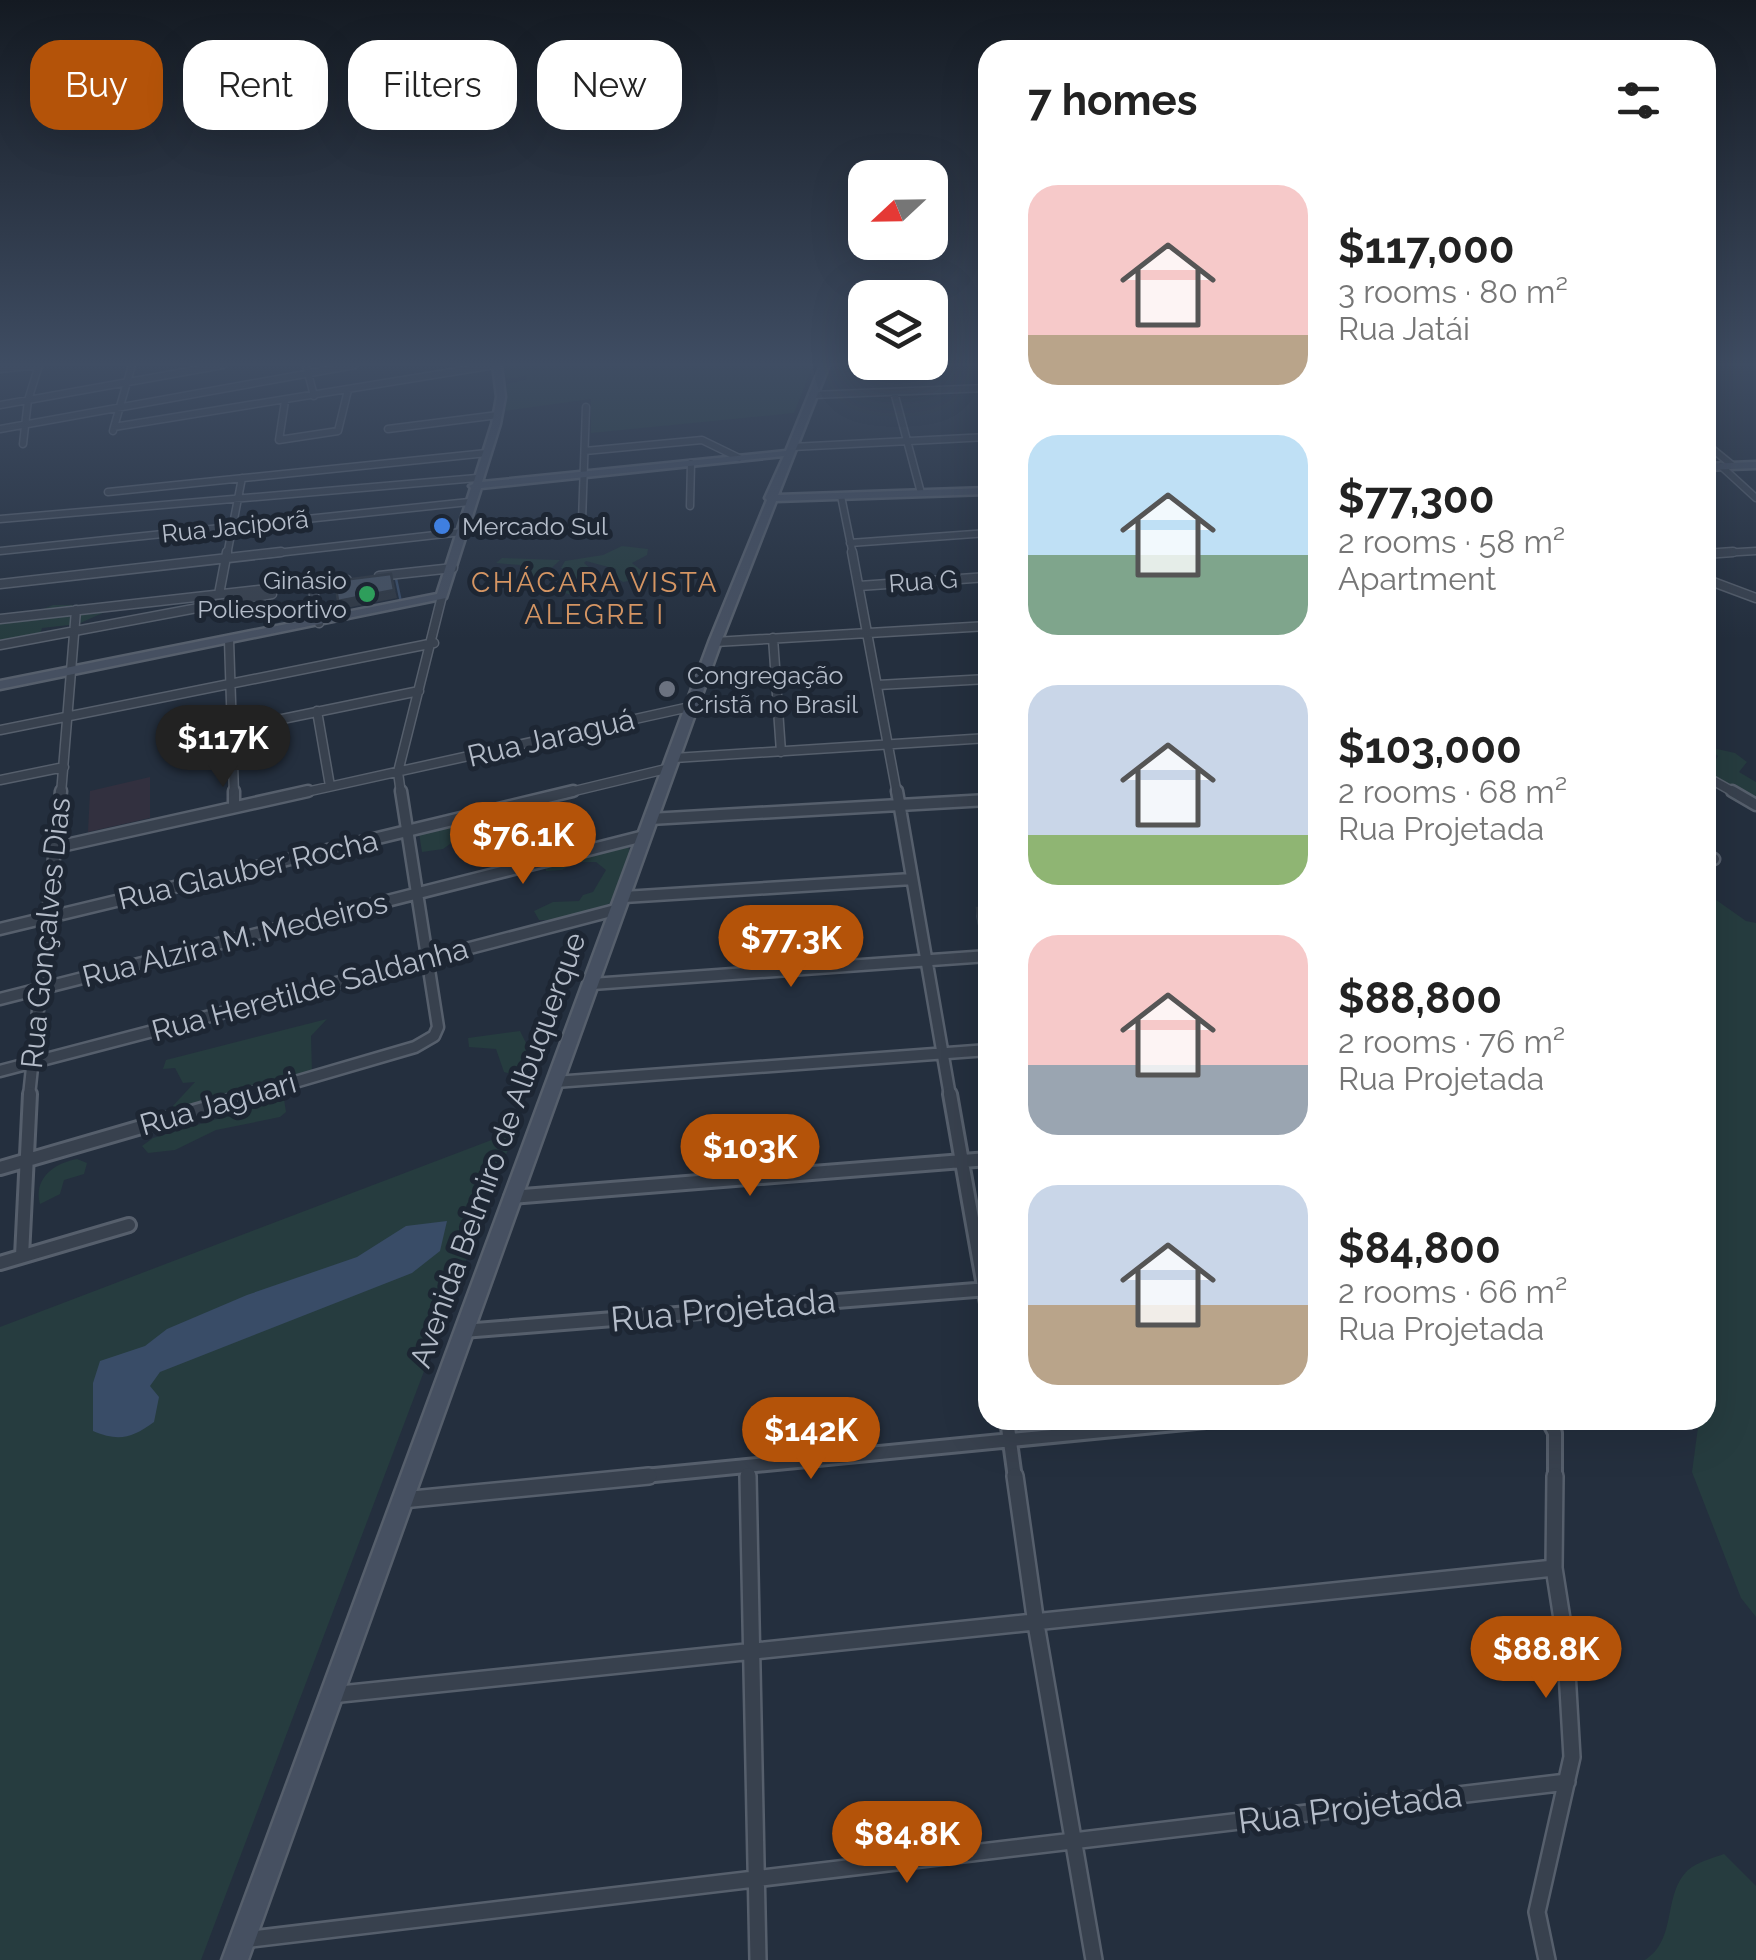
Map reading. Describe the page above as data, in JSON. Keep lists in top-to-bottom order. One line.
{"streets":{"street":["Rua Jaciporã","Rua G","Rua Jaraguá","Rua Glauber Rocha","Rua Gonçalves Dias","Rua Alzira M. Medeiros","Rua Heretilde Saldanha","Rua Jaguari","Avenida Belmiro de Albuquerque","Rua Projetada"]},"crossings":[["Rua Jaraguá","Rua Gonçalves Dias"],["Rua Jaraguá","Avenida Belmiro de Albuquerque"],["Rua Glauber Rocha","Rua Gonçalves Dias"],["Rua Glauber Rocha","Avenida Belmiro de Albuquerque"],["Rua Gonçalves Dias","Rua Alzira M. Medeiros"],["Rua Gonçalves Dias","Rua Heretilde Saldanha"],["Rua Gonçalves Dias","Rua Jaguari"],["Rua Alzira M. Medeiros","Avenida Belmiro de Albuquerque"],["Rua Heretilde Saldanha","Rua Jaguari"],["Rua Heretilde Saldanha","Avenida Belmiro de Albuquerque"],["Avenida Belmiro de Albuquerque","Rua Projetada"]],"districts":["CHÁCARA VISTA ALEGRE I"],"places":["Mercado Sul","Ginásio Poliesportivo","Congregação Cristã no Brasil"],"north":"left","page":{"chip":["Buy","Rent","Filters","New"],"heading":"7 homes","list":[{"name":"$117,000","note":"3 rooms · 80 m² · Rua Jatái"},{"name":"$77,300","note":"2 rooms · 58 m² · Apartment"},{"name":"$103,000","note":"2 rooms · 68 m² · Rua Projetada"},{"name":"$88,800","note":"2 rooms · 76 m² · Rua Projetada"},{"name":"$84,800","note":"2 rooms · 66 m² · Rua Projetada"}],"price":["$117K","$76.1K","$77.3K","$103K","$142K","$88.8K","$84.8K"]}}
